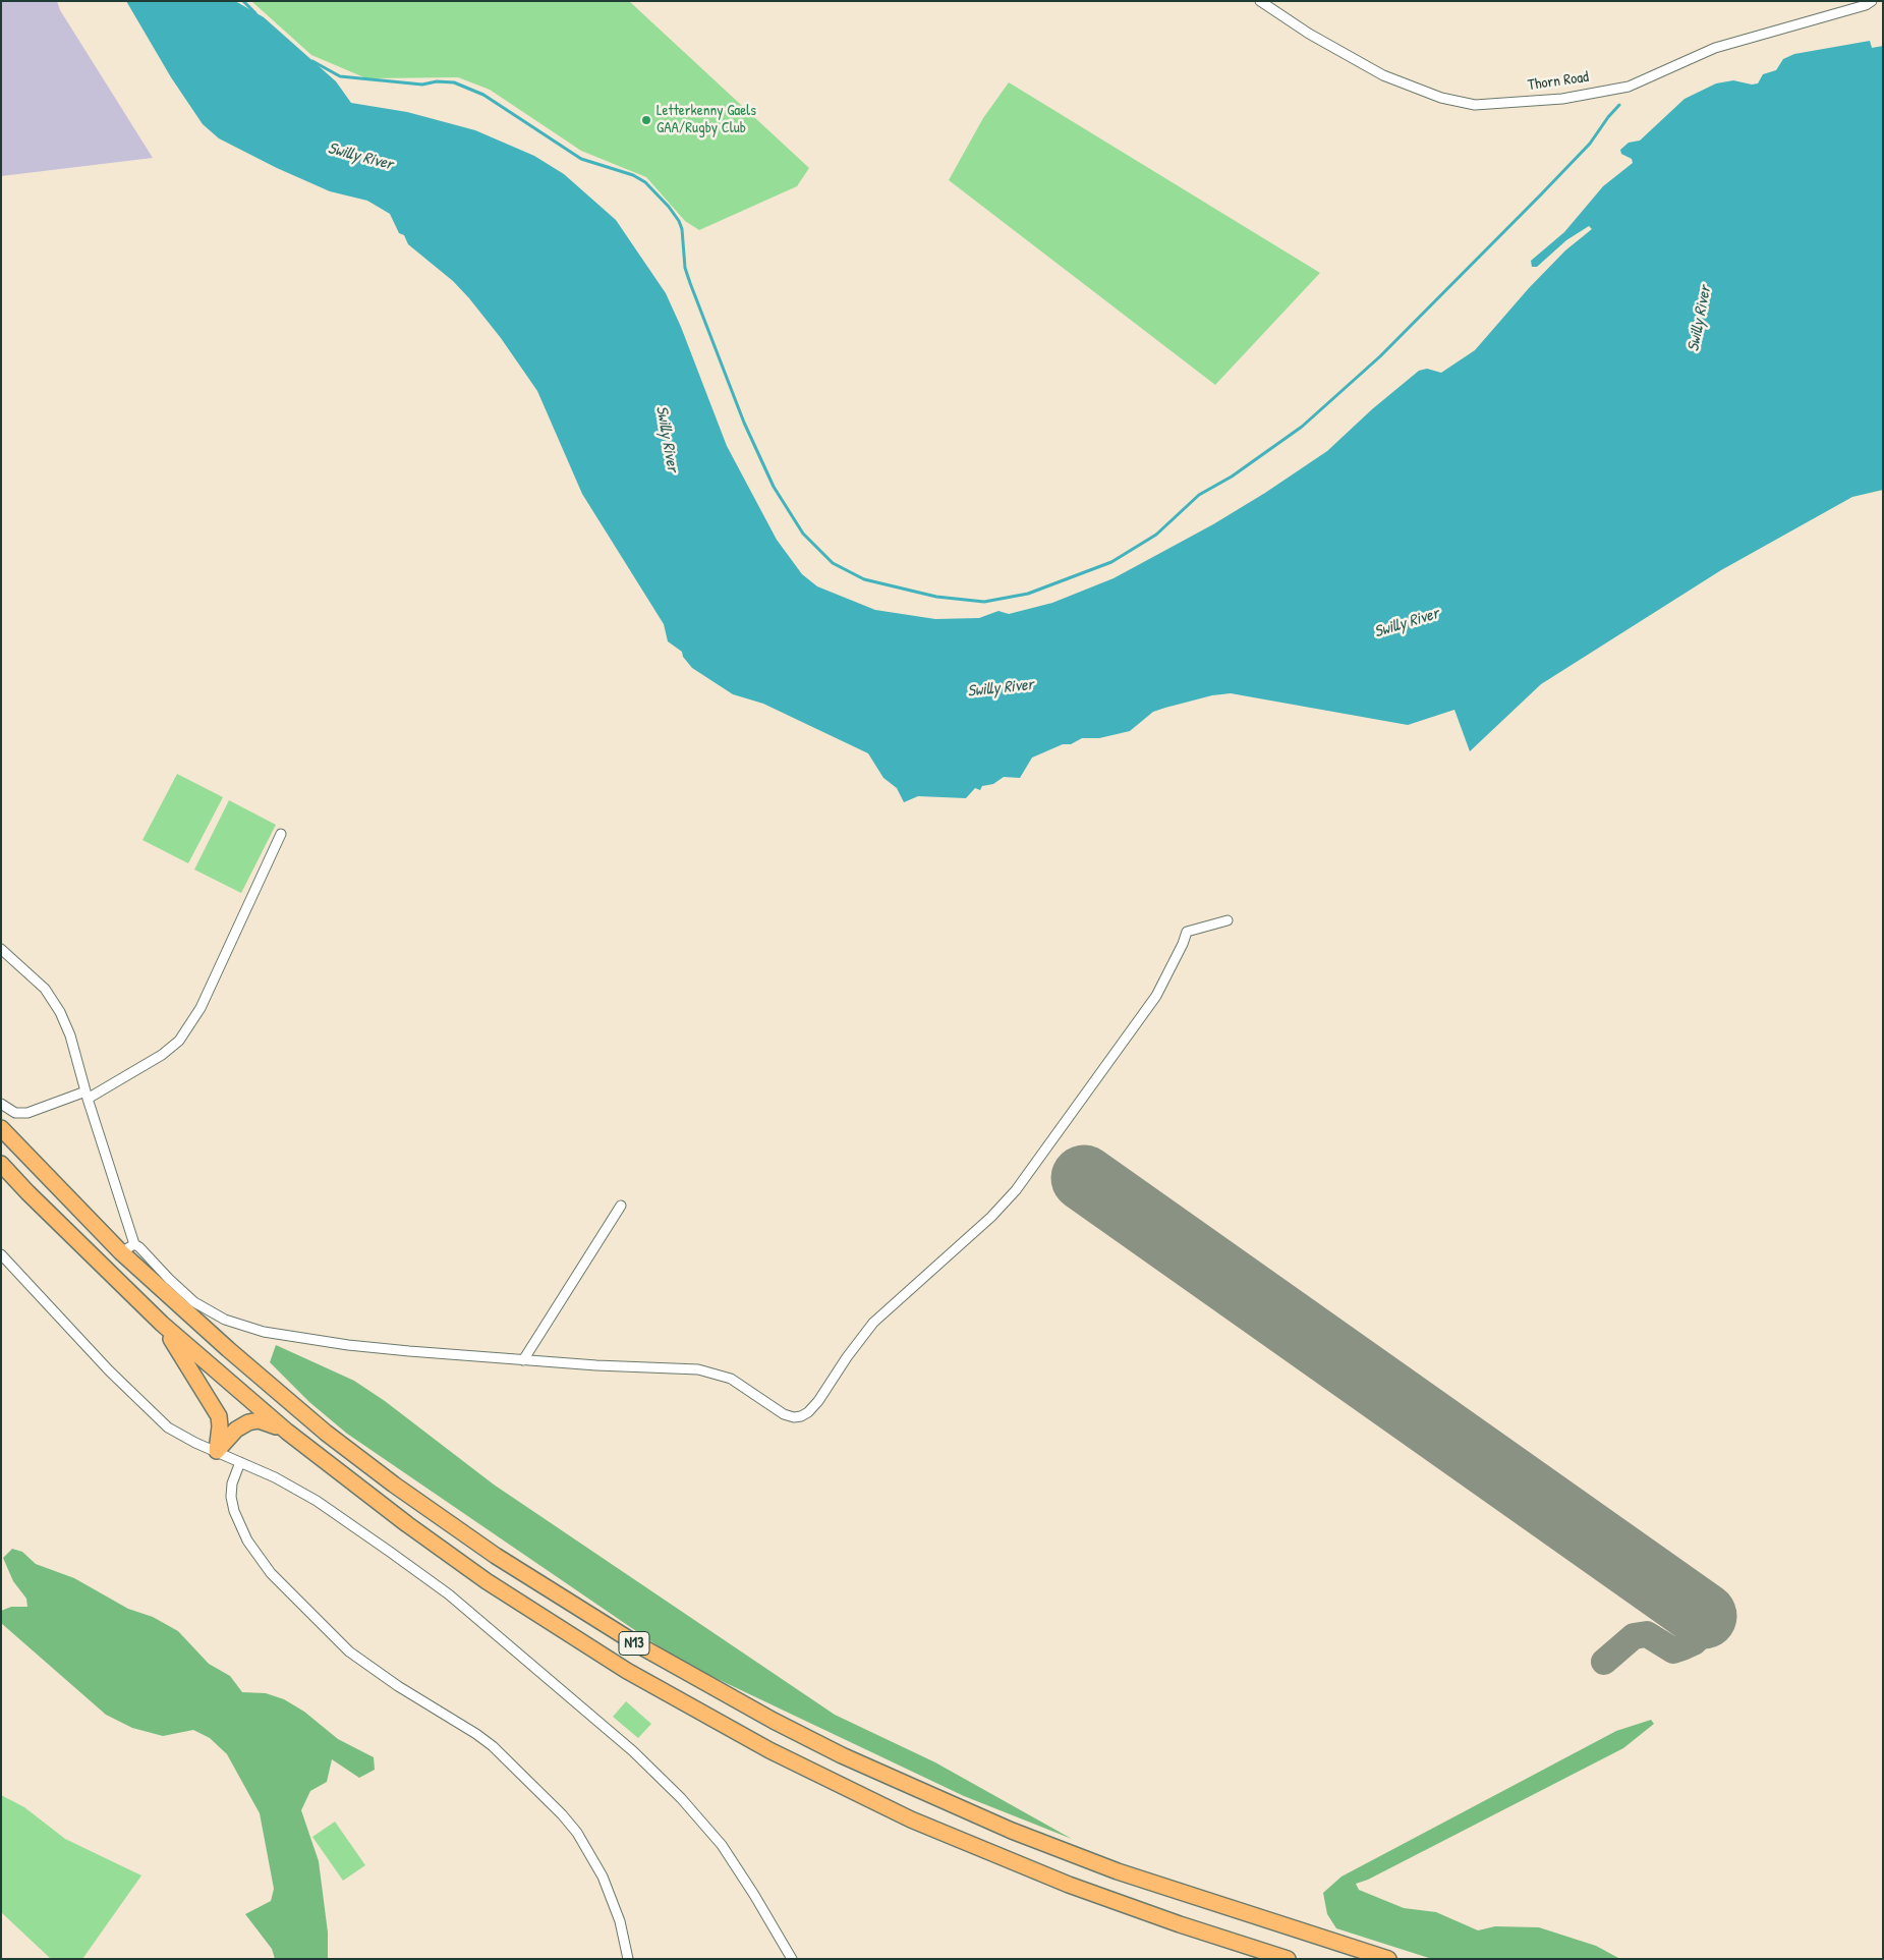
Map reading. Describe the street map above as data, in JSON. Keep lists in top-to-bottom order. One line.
{"streets":{"highway":["N13"],"street":["Thorn Road"]},"water":["Swilly River"],"places":["Letterkenny Gaels GAA/Rugby Club"]}
